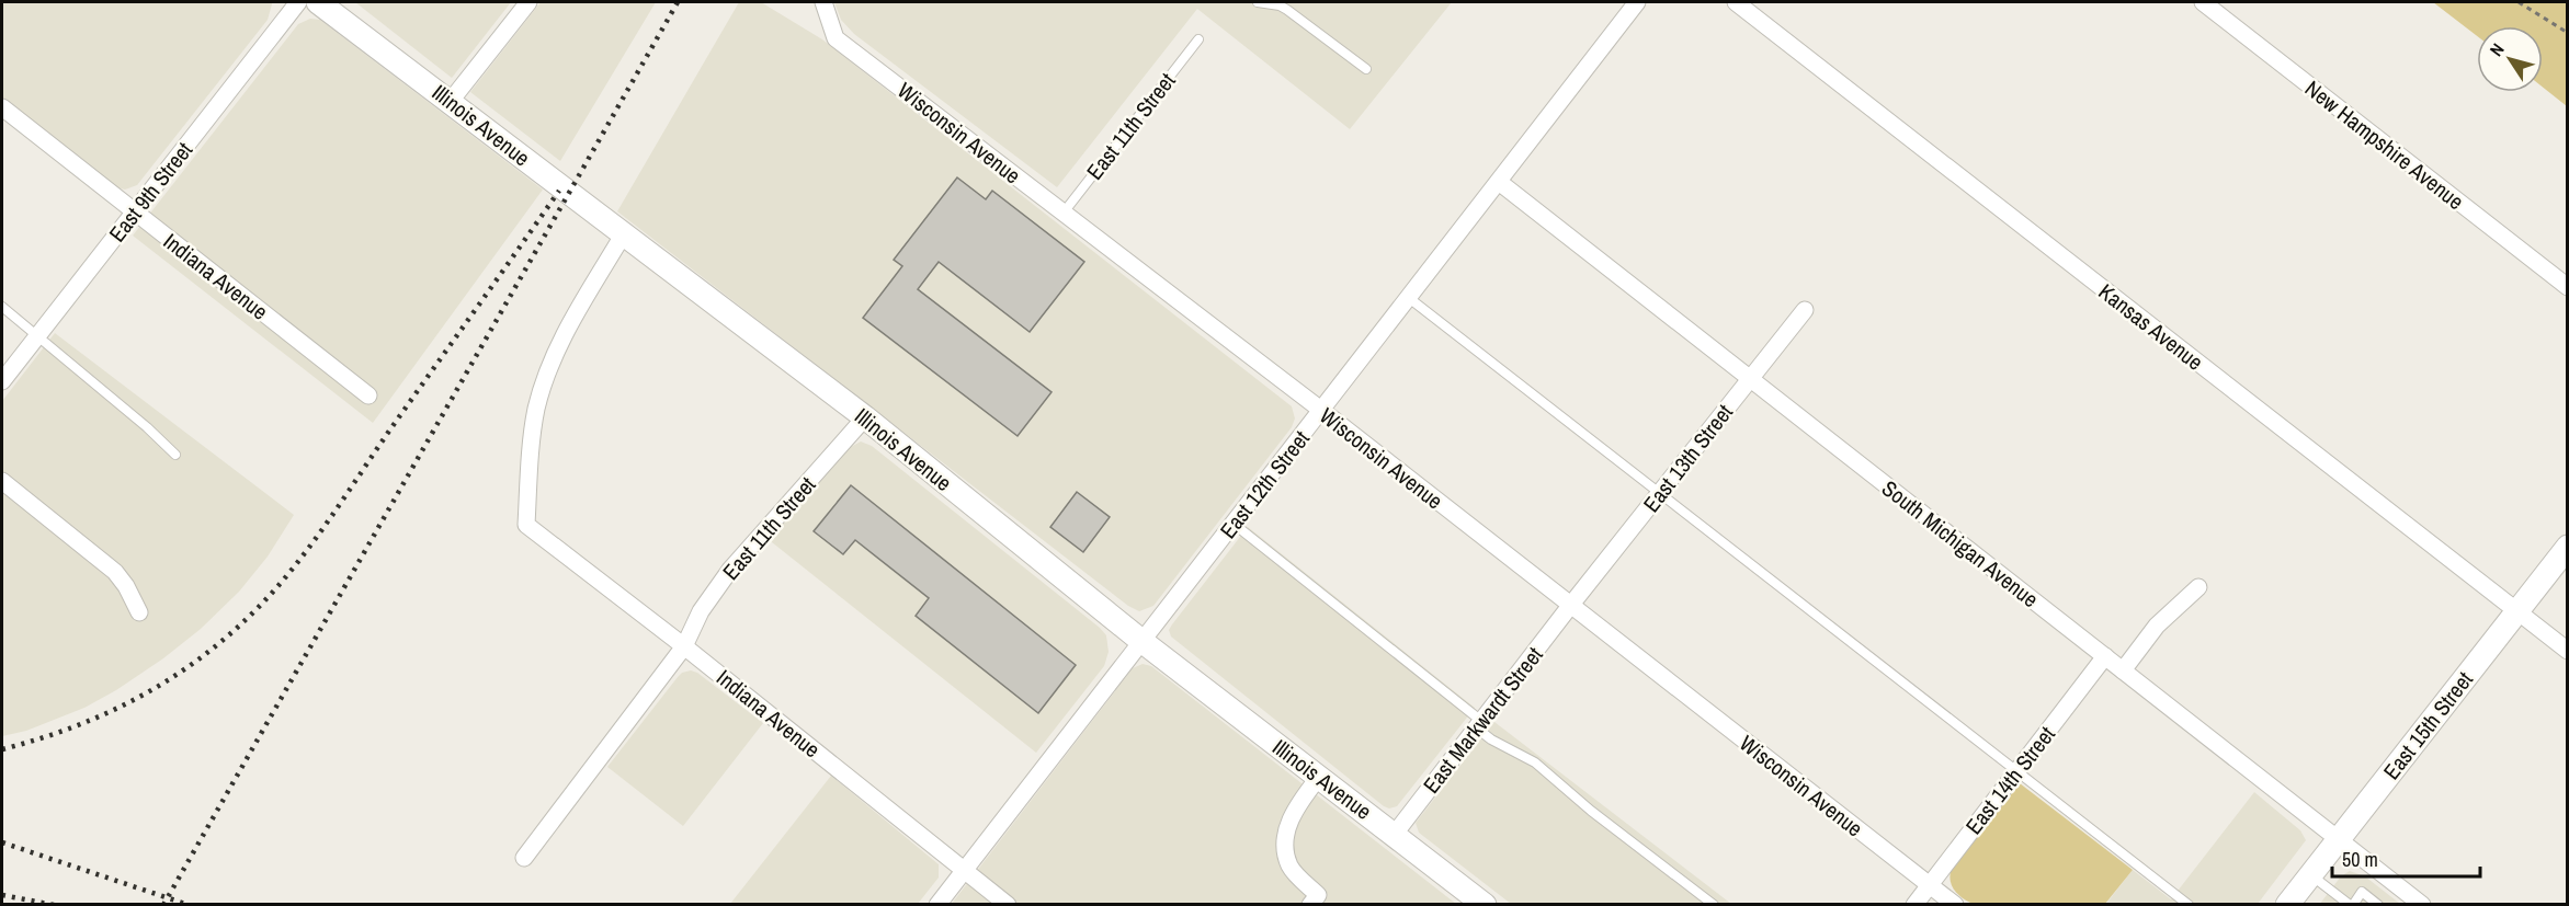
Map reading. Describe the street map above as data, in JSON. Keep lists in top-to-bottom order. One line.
{"streets":{"street":["Illinois Avenue","East 11th Street","Wisconsin Avenue","New Hampshire Avenue","East 9th Street","Indiana Avenue","Kansas Avenue","East 13th Street","East 12th Street","South Michigan Avenue","East Markwardt Street","East 15th Street","East 14th Street"]},"crossings":[["Illinois Avenue","East 11th Street"],["Illinois Avenue","Indiana Avenue"],["Illinois Avenue","East 12th Street"],["Illinois Avenue","East Markwardt Street"],["East 11th Street","Wisconsin Avenue"],["East 11th Street","Indiana Avenue"],["Wisconsin Avenue","East 13th Street"],["Wisconsin Avenue","East 12th Street"],["Wisconsin Avenue","East Markwardt Street"],["Wisconsin Avenue","East 14th Street"],["East 9th Street","Indiana Avenue"],["Indiana Avenue","East 12th Street"],["Kansas Avenue","East 15th Street"],["East 13th Street","South Michigan Avenue"],["East 13th Street","East Markwardt Street"],["East 12th Street","South Michigan Avenue"],["South Michigan Avenue","East 15th Street"],["South Michigan Avenue","East 14th Street"]],"scale_bar":"50 m","north":"top left"}
